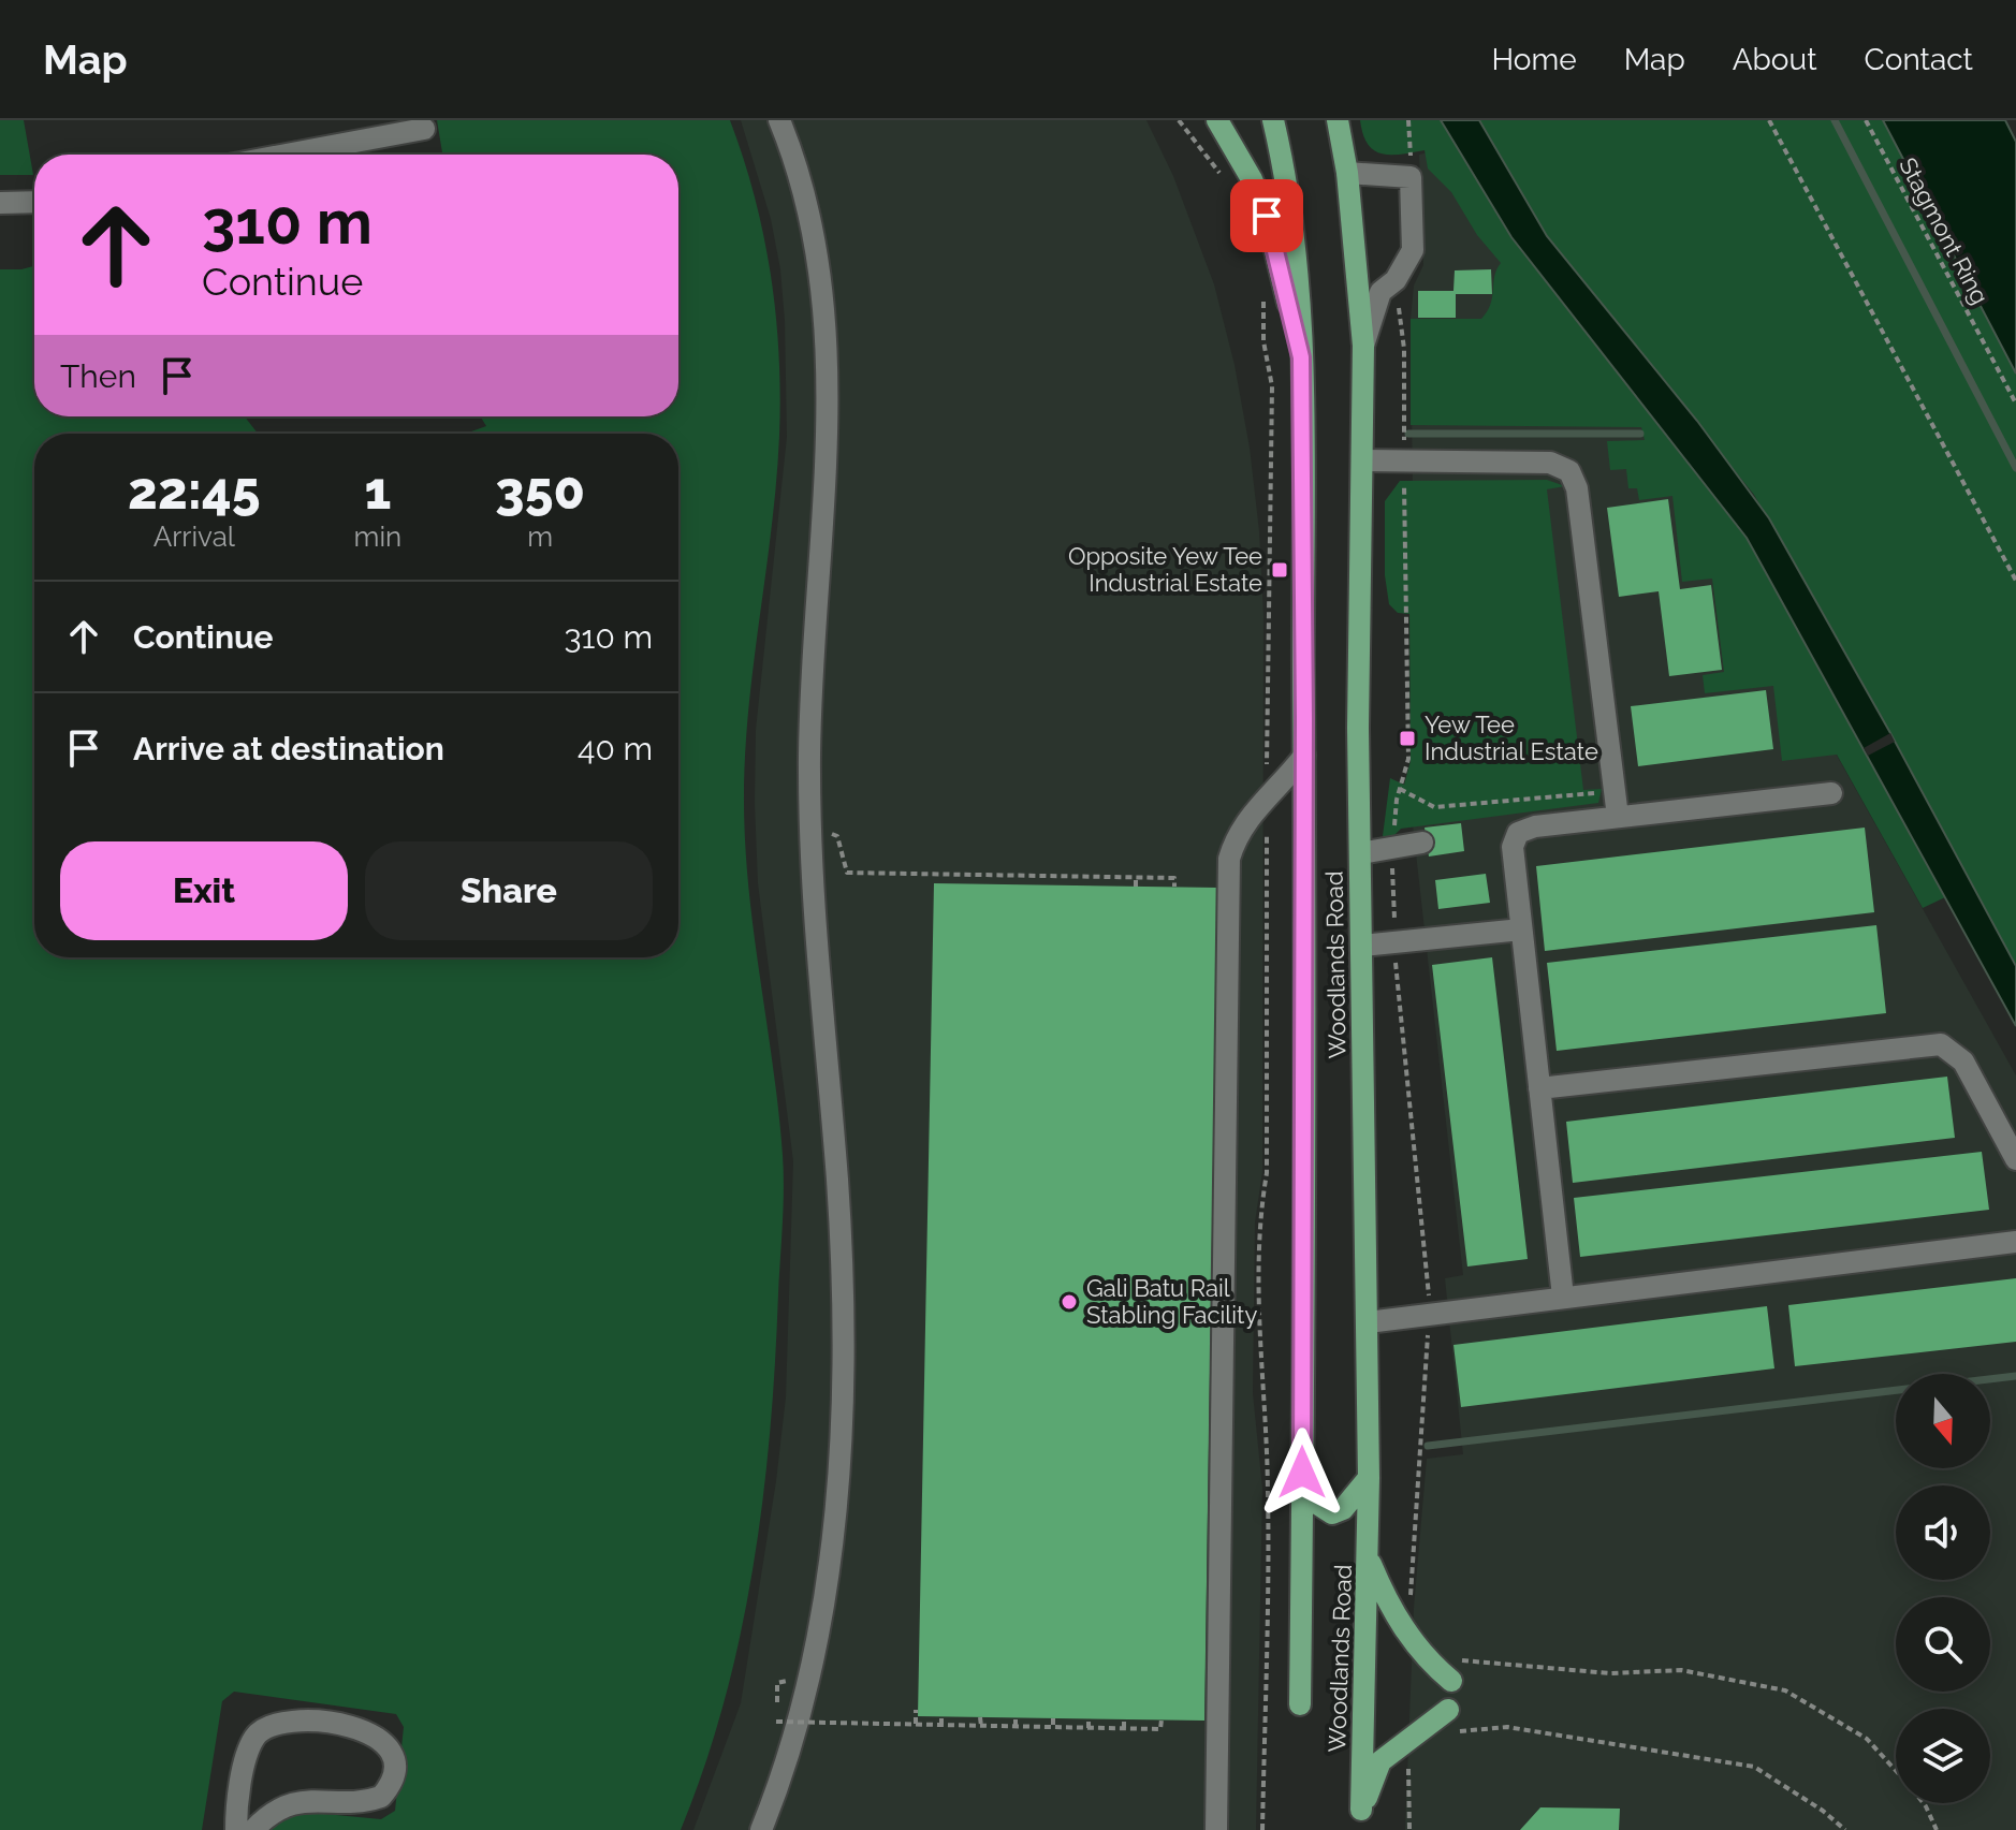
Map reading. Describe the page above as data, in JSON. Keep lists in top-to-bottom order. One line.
{"streets":{"main road":["Woodlands Road"],"path":["Stagmont Ring"]},"places":{"transit":["Opposite Yew Tee Industrial Estate","Yew Tee Industrial Estate"],"other":["Gali Batu Rail Stabling Facility"]},"north":"bottom","page":{"header":"Map","nav":["Home","Map","About","Contact"],"turn":["310 m","Continue"],"then":"Then","eta":["22:45","Arrival","1","min","350","m"],"list":[{"name":"Continue","value":"310 m"},{"name":"Arrive at destination","value":"40 m"}],"buttons":["Exit","Share"]}}
